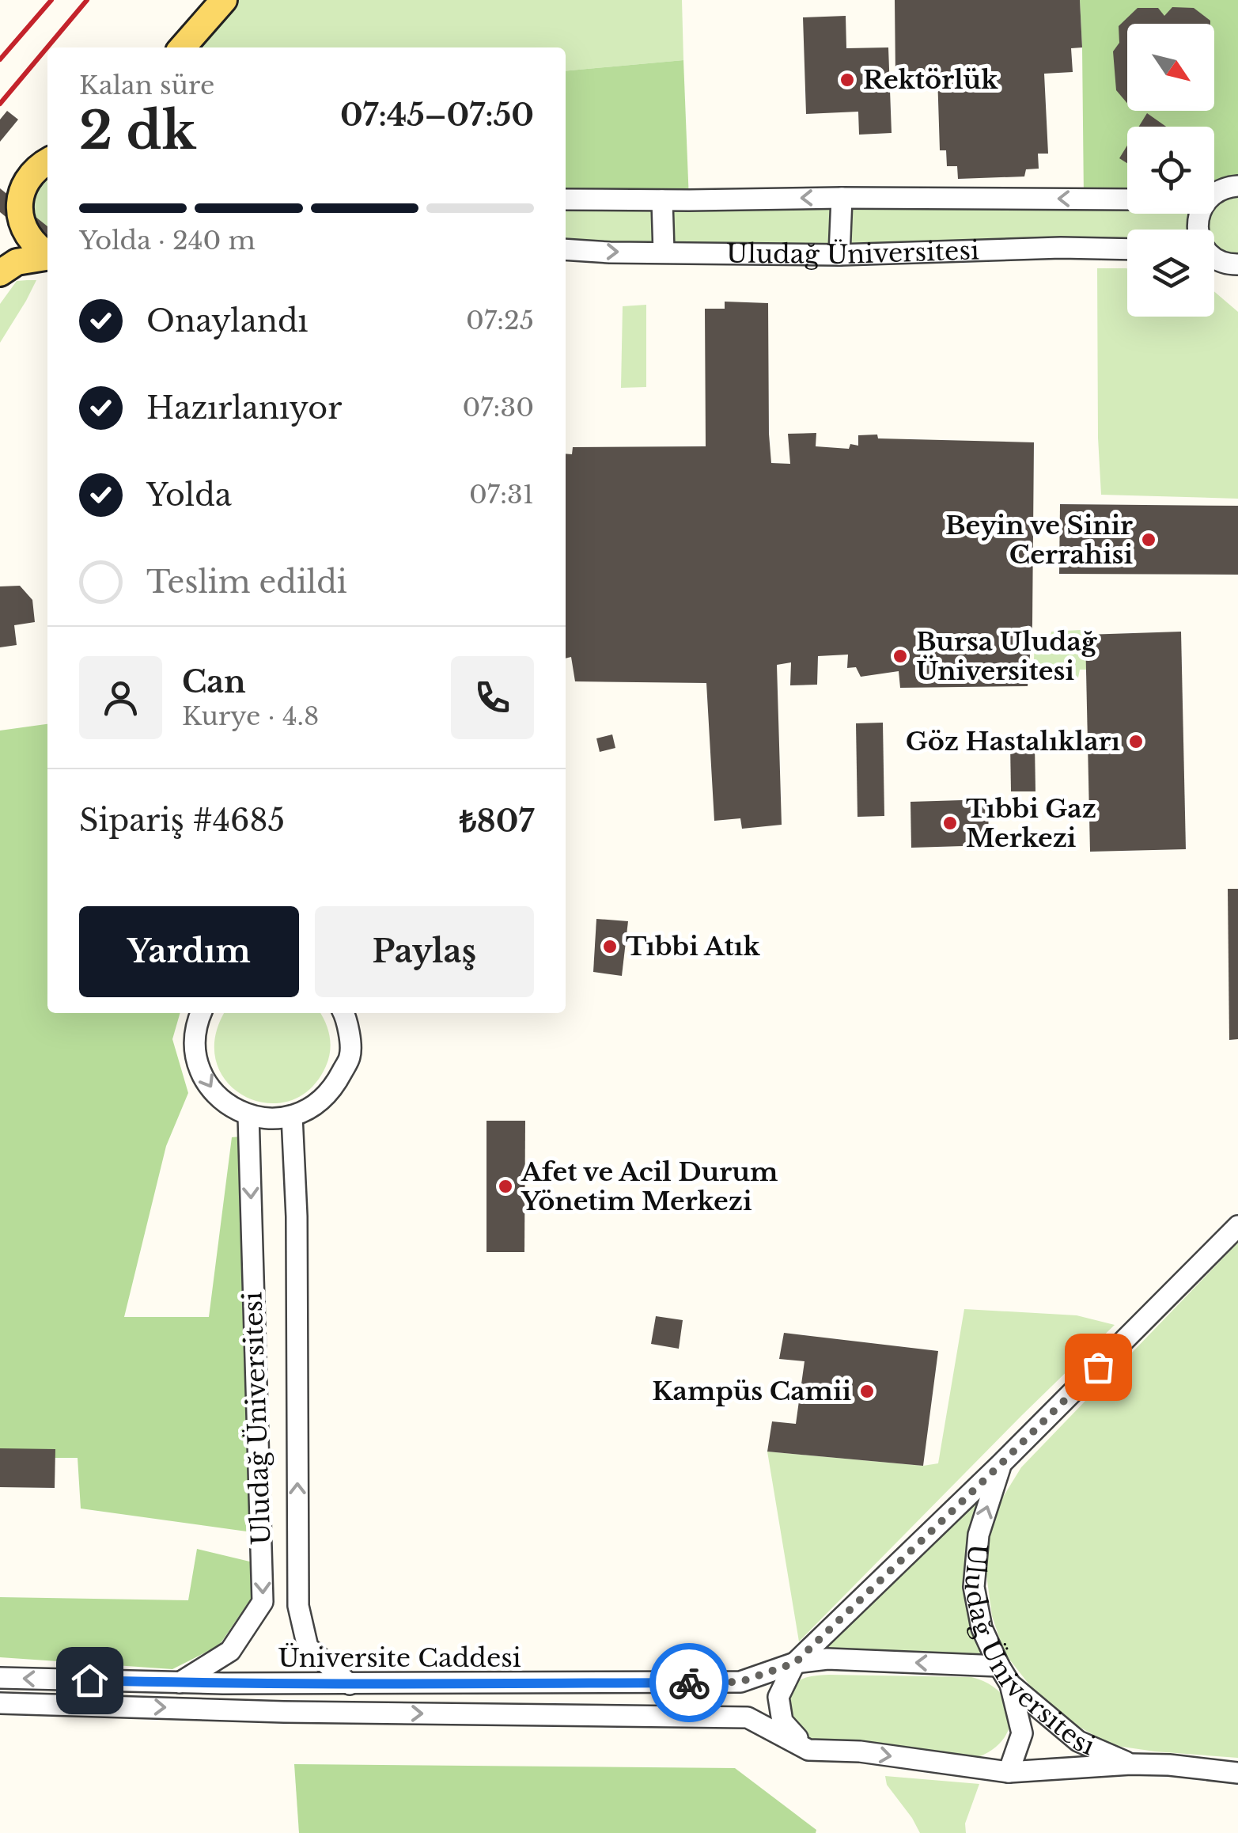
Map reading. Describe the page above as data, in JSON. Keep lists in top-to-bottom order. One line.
{"streets":{"street":["Uludağ Üniversitesi","Üniversite Caddesi"]},"crossings":[["Uludağ Üniversitesi","Üniversite Caddesi"]],"places":["Rektörlük","Beyin ve Sinir Cerrahisi","Bursa Uludağ Üniversitesi","Göz Hastalıkları","Tıbbi Gaz Merkezi","Tıbbi Atık","Afet ve Acil Durum Yönetim Merkezi","Kampüs Camii"],"north":"bottom right","page":{"heading":["2 dk","Kalan süre","07:45–07:50"],"panel":["Can","Kurye · 4.8","Sipariş #4685","₺807"],"bar":"Yolda · 240 m","list":[["Onaylandı","07:25"],["Hazırlanıyor","07:30"],["Yolda","07:31"],"Teslim edildi"],"buttons":["Yardım","Paylaş"]}}
